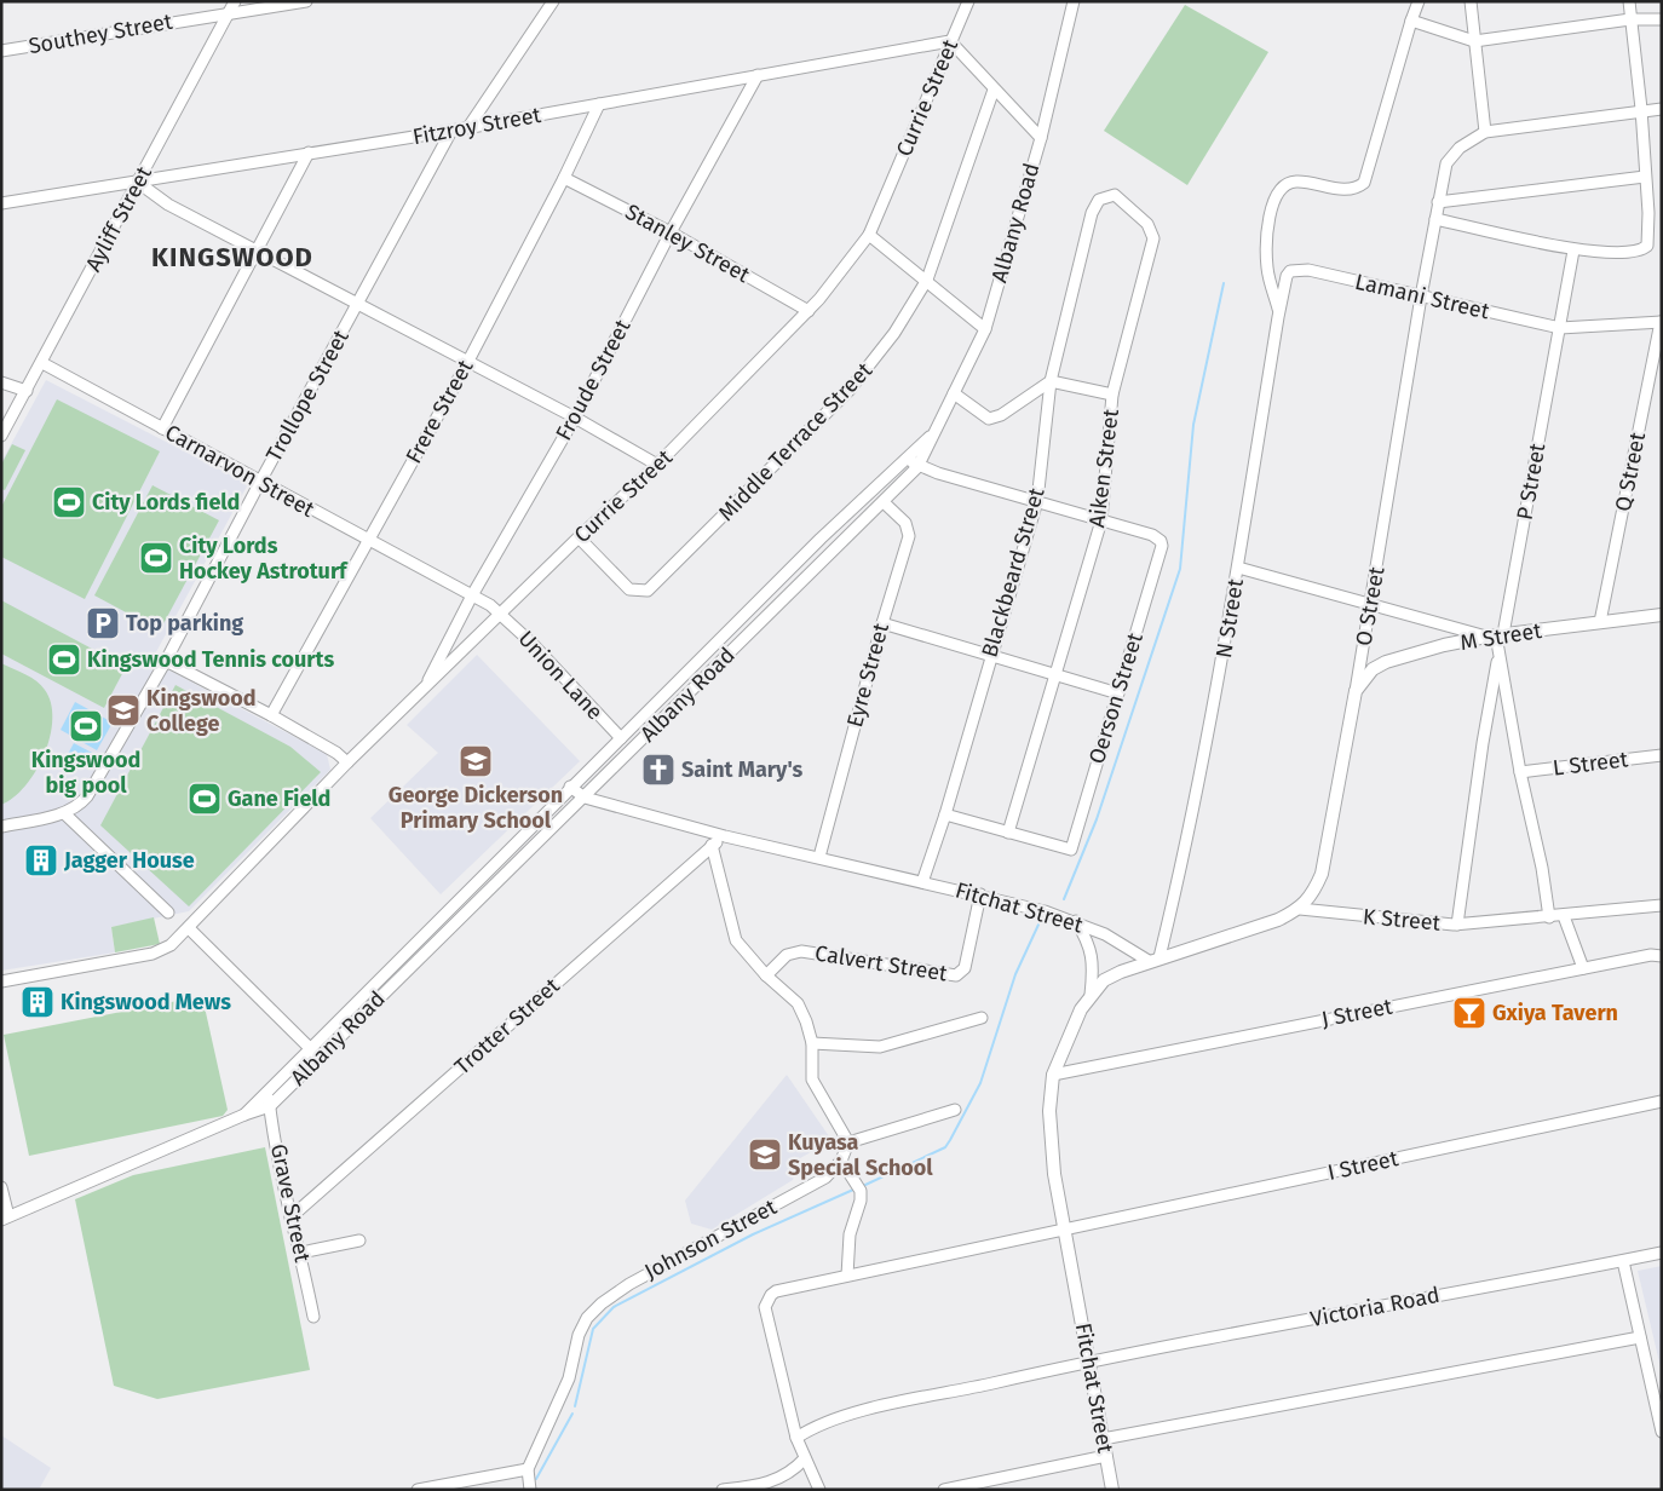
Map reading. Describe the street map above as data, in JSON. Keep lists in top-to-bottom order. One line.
{"streets":{"street":["Southey Street","Currie Street","Fitzroy Street","Ayliff Street","Albany Road","Stanley Street","Lamani Street","Froude Street","Trollope Street","Frere Street","Middle Terrace Street","Aiken Street","Carnarvon Street","Q Street","P Street","Blackbeard Street","O Street","N Street","M Street","Union Lane","Eyre Street","Oerson Street","L Street","Fitchat Street","K Street","Calvert Street","J Street","Trotter Street","I Street","Grave Street","Johnson Street","Victoria Road"]},"crossings":[["Southey Street","Ayliff Street"],["Currie Street","Fitzroy Street"],["Currie Street","Stanley Street"],["Currie Street","Froude Street"],["Currie Street","Middle Terrace Street"],["Currie Street","Carnarvon Street"],["Currie Street","Union Lane"],["Fitzroy Street","Ayliff Street"],["Fitzroy Street","Froude Street"],["Fitzroy Street","Trollope Street"],["Fitzroy Street","Frere Street"],["Ayliff Street","Carnarvon Street"],["Albany Road","Union Lane"],["Albany Road","Eyre Street"],["Albany Road","Fitchat Street"],["Albany Road","Grave Street"],["Stanley Street","Froude Street"],["Stanley Street","Frere Street"],["Lamani Street","Q Street"],["Lamani Street","P Street"],["Lamani Street","O Street"],["Lamani Street","N Street"],["Froude Street","Carnarvon Street"],["Trollope Street","Carnarvon Street"],["Frere Street","Carnarvon Street"],["Aiken Street","Blackbeard Street"],["Aiken Street","Oerson Street"],["Carnarvon Street","Union Lane"],["Q Street","M Street"],["P Street","M Street"],["P Street","L Street"],["P Street","K Street"],["Blackbeard Street","Fitchat Street"],["O Street","M Street"],["O Street","K Street"],["N Street","Fitchat Street"],["N Street","K Street"],["Eyre Street","Fitchat Street"],["Fitchat Street","K Street"],["Fitchat Street","Calvert Street"],["Fitchat Street","J Street"],["Fitchat Street","Trotter Street"],["Fitchat Street","I Street"],["Fitchat Street","Victoria Road"],["Trotter Street","Grave Street"],["I Street","Victoria Road"]],"districts":["KINGSWOOD"],"places":{"sports":["City Lords field","City Lords Hockey Astroturf","Kingswood Tennis courts","Kingswood big pool","Gane Field"],"parking":["Top parking"],"school or university":["Kingswood College","George Dickerson Primary School","Kuyasa Special School"],"church":["Saint Mary's"],"building":["Jagger House","Kingswood Mews"],"bar":["Gxiya Tavern"]}}
